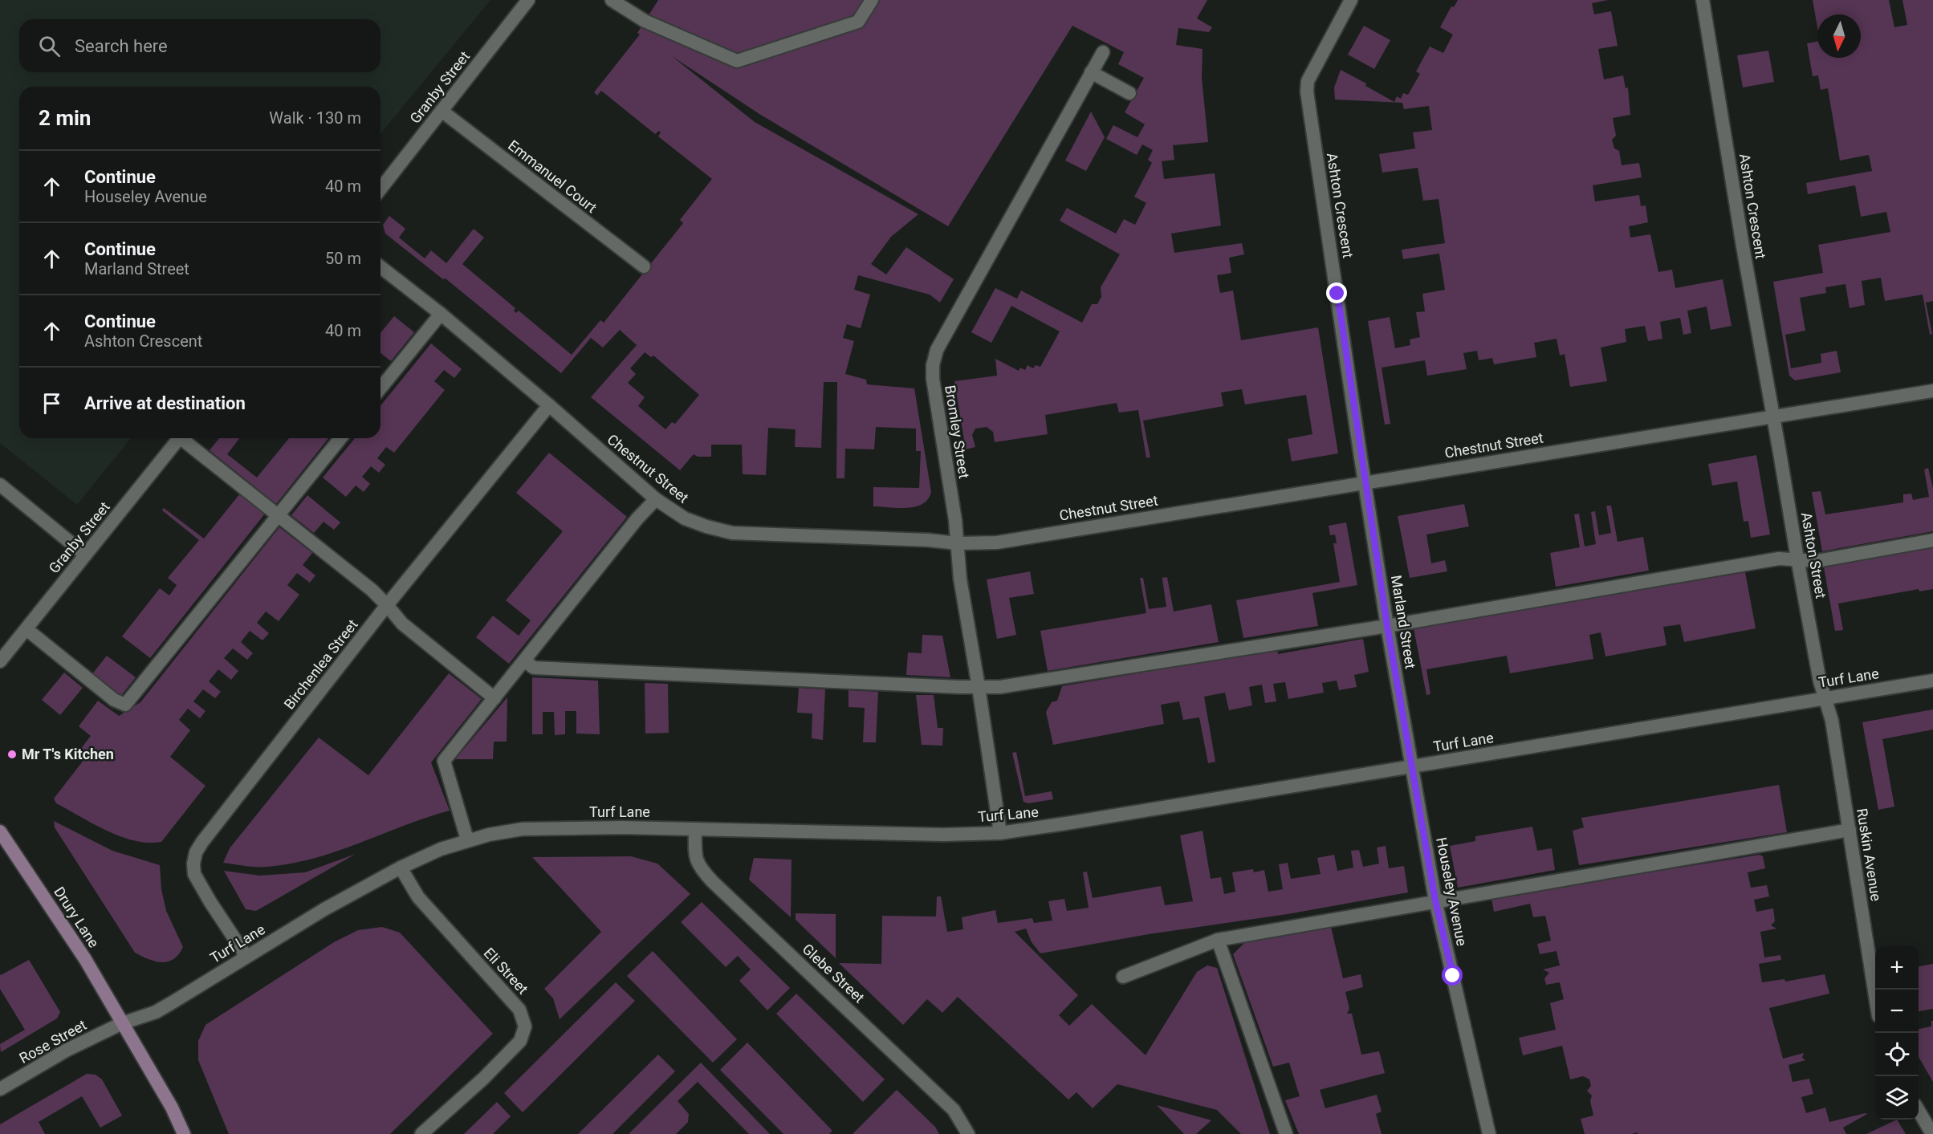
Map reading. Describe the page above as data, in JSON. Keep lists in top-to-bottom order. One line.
{"streets":{"main road":["Drury Lane"],"street":["Granby Street","Emmanuel Court","Ashton Crescent","Bromley Street","Chestnut Street","Ashton Street","Marland Street","Birchenlea Street","Turf Lane","Ruskin Avenue","Houseley Avenue","Eli Street","Glebe Street","Rose Street"]},"crossings":[["Granby Street","Emmanuel Court"],["Ashton Crescent","Chestnut Street"],["Ashton Crescent","Ashton Street"],["Ashton Crescent","Marland Street"],["Bromley Street","Chestnut Street"],["Bromley Street","Turf Lane"],["Chestnut Street","Ashton Street"],["Chestnut Street","Marland Street"],["Chestnut Street","Birchenlea Street"],["Ashton Street","Turf Lane"],["Ashton Street","Ruskin Avenue"],["Marland Street","Turf Lane"],["Marland Street","Houseley Avenue"],["Birchenlea Street","Turf Lane"],["Turf Lane","Ruskin Avenue"],["Turf Lane","Houseley Avenue"],["Turf Lane","Drury Lane"],["Turf Lane","Eli Street"],["Turf Lane","Glebe Street"],["Turf Lane","Rose Street"],["Drury Lane","Rose Street"]],"places":["Mr T's Kitchen"],"north":"bottom","page":{"search":"Search here","heading":["2 min","Walk · 130 m"],"list":[["Continue","Houseley Avenue","40 m"],["Continue","Marland Street","50 m"],["Continue","Ashton Crescent","40 m"],"Arrive at destination"],"map_buttons":["+","−"]}}
